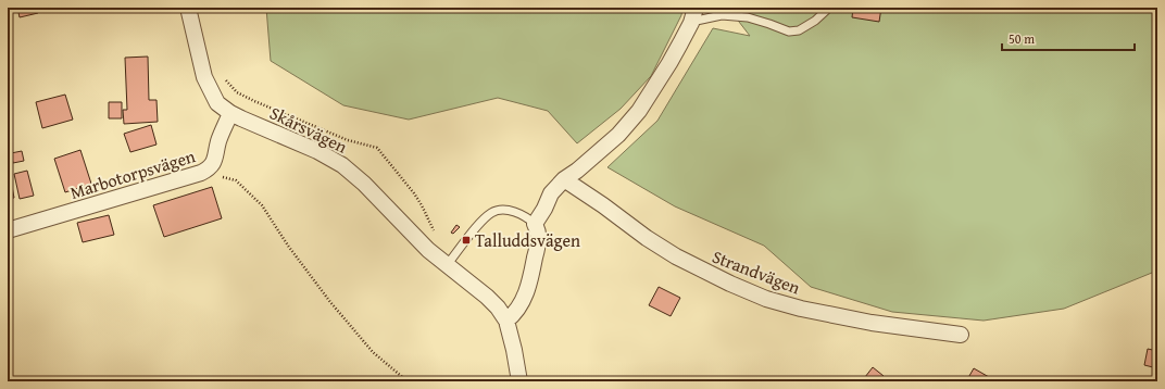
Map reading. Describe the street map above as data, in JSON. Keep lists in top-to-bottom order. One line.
{"streets":{"street":["Skårsvägen","Marbotorpsvägen","Strandvägen"]},"crossings":[["Skårsvägen","Marbotorpsvägen"]],"places":{"transit":["Talluddsvägen"]},"scale_bar":"50 m"}
